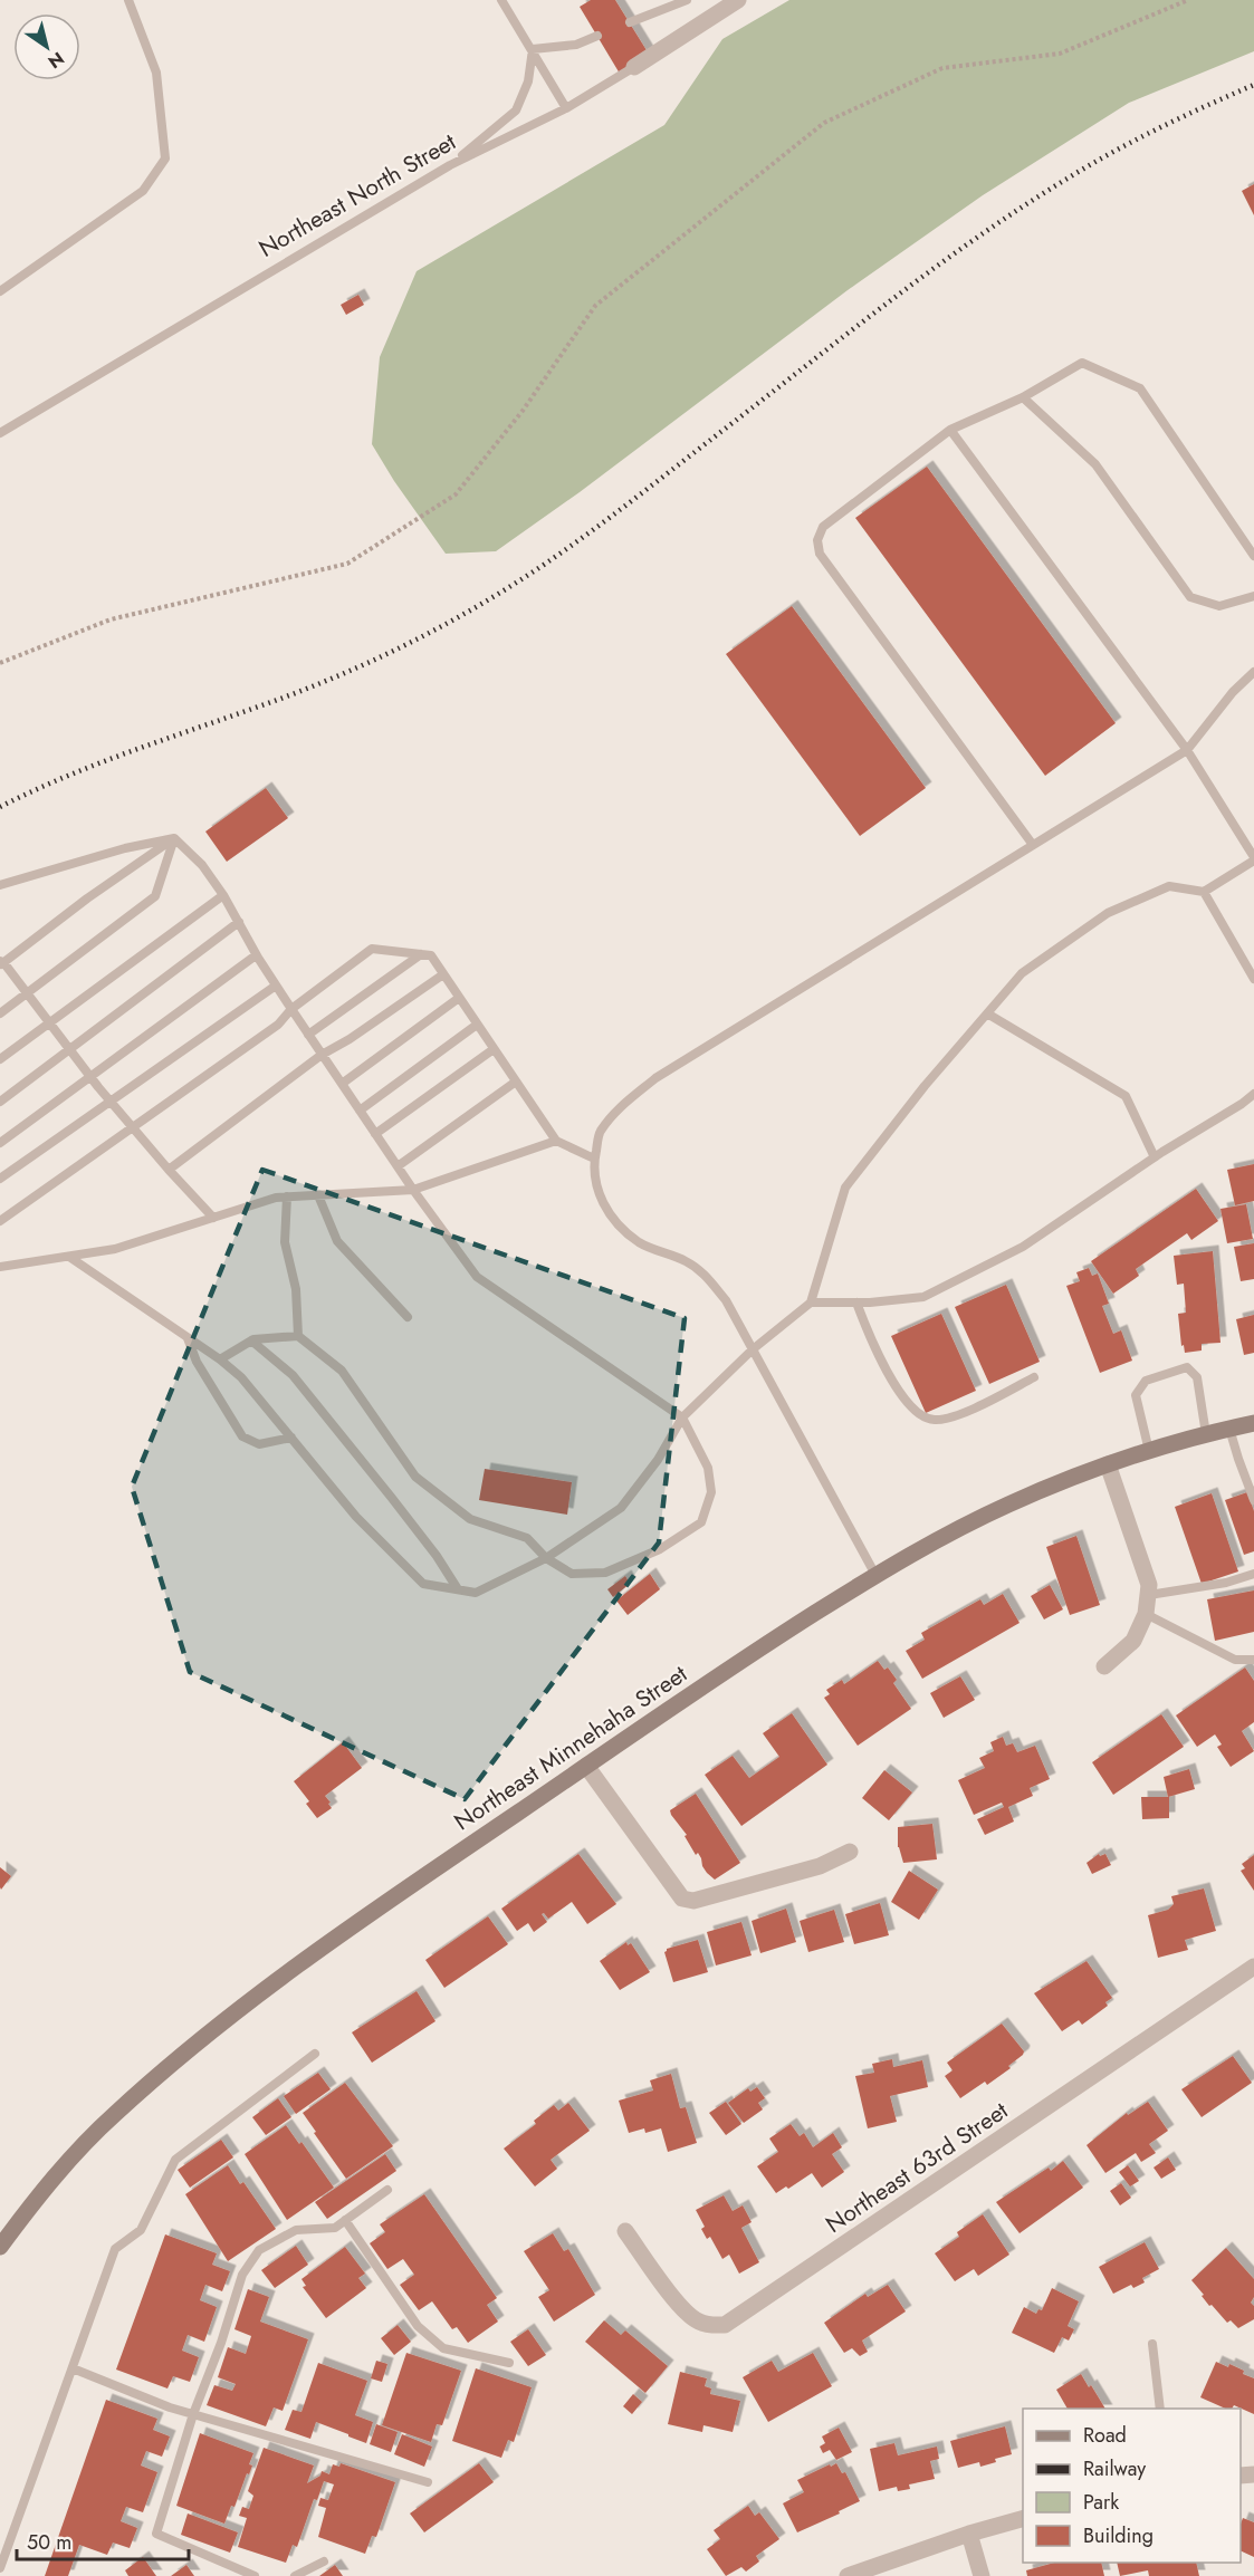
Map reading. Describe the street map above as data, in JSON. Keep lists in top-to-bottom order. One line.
{"streets":{"main road":["Northeast Minnehaha Street"],"street":["Northeast North Street","Northeast 63rd Street"]},"legend":["Road","Railway","Park","Building"],"scale_bar":"50 m","north":"bottom right"}
